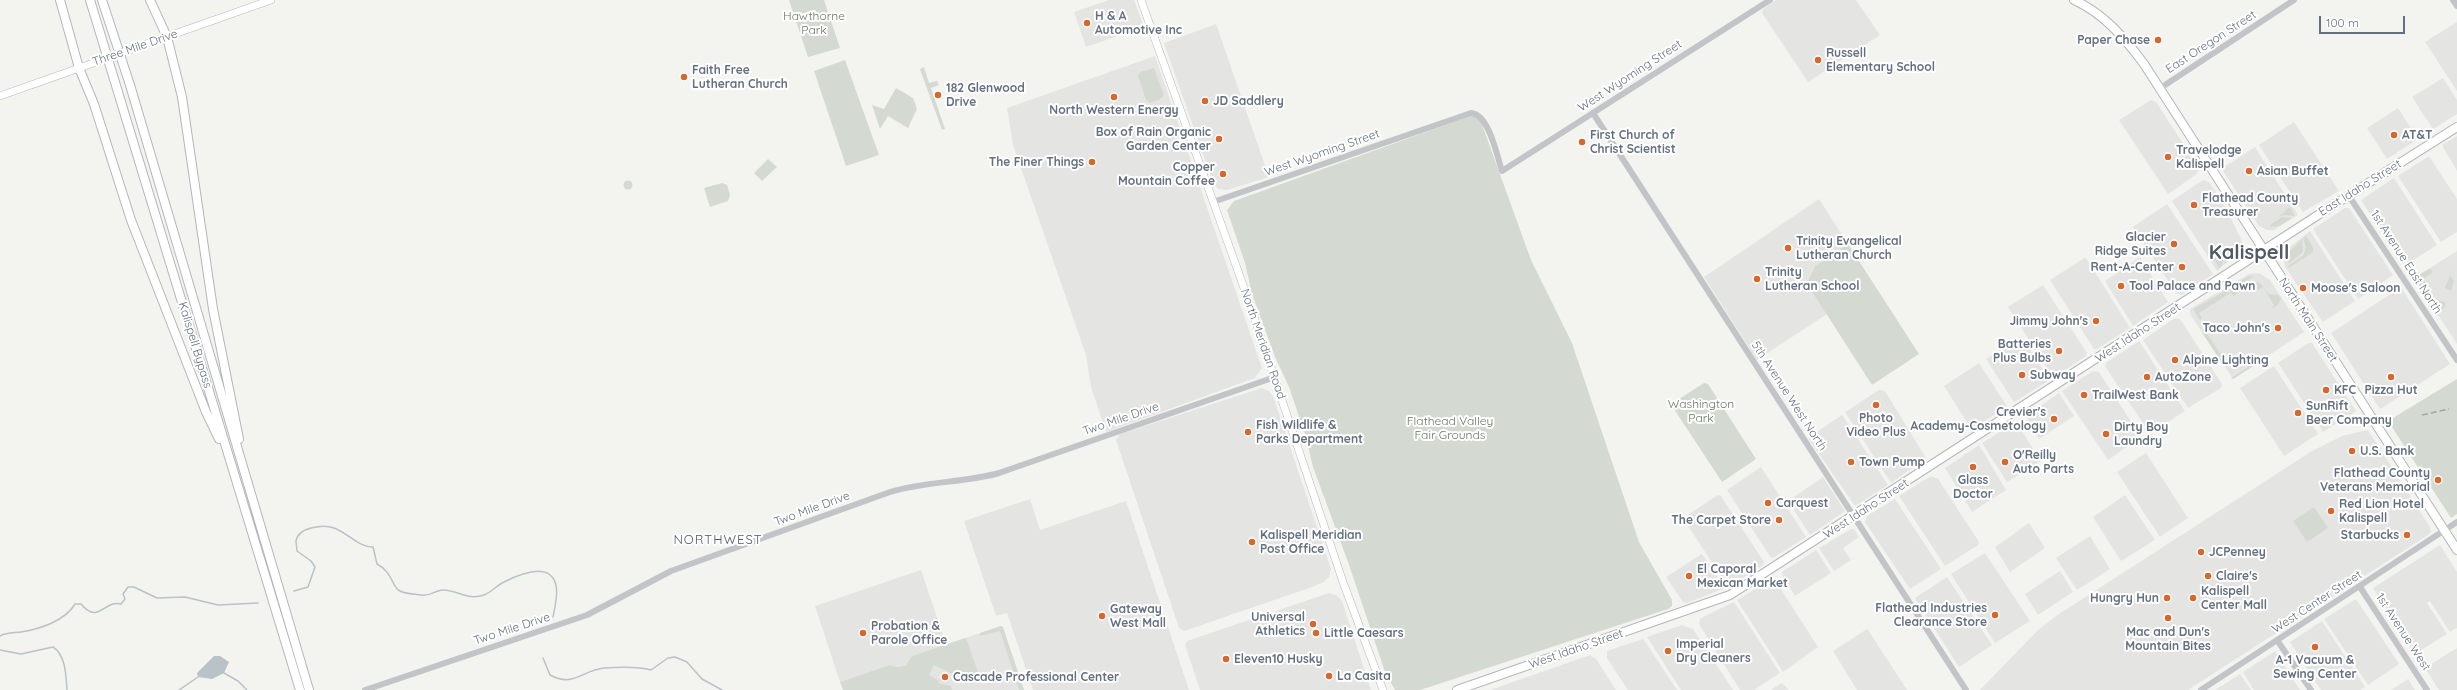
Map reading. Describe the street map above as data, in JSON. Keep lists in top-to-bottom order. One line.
{"streets":{"main road":["Three Mile Drive","East Idaho Street","North Main Street","West Idaho Street","North Meridian Road","Kalispell Bypass"],"street":["East Oregon Street","West Wyoming Street","1st Avenue East North","5th Avenue West North","Two Mile Drive","West Center Street","1st Avenue West"]},"crossings":[["East Oregon Street","North Main Street"],["West Wyoming Street","North Meridian Road"],["West Wyoming Street","5th Avenue West North"],["East Idaho Street","1st Avenue East North"],["East Idaho Street","North Main Street"],["East Idaho Street","West Idaho Street"],["North Main Street","West Idaho Street"],["North Main Street","West Center Street"],["West Idaho Street","5th Avenue West North"],["North Meridian Road","Two Mile Drive"],["West Center Street","1st Avenue West"]],"districts":["Kalispell","NORTHWEST"],"parks":["Hawthorne Park","Washington Park","Flathead Valley Fair Grounds"],"places":["H & A Automotive Inc","Paper Chase","Russell Elementary School","Faith Free Lutheran Church","182 Glenwood Drive","North Western Energy","JD Saddlery","AT&T","Box of Rain Organic Garden Center","First Church of Christ Scientist","Travelodge Kalispell","The Finer Things","Asian Buffet","Copper Mountain Coffee","Flathead County Treasurer","Glacier Ridge Suites","Trinity Evangelical Lutheran Church","Rent-A-Center","Trinity Lutheran School","Tool Palace and Pawn","Moose's Saloon","Jimmy John's","Taco John's","Batteries Plus Bulbs","Alpine Lighting","Subway","AutoZone","Pizza Hut","KFC","TrailWest Bank","Photo Video Plus","SunRift Beer Company","Crevier's Academy-Cosmetology","Fish Wildlife & Parks Department","Dirty Boy Laundry","U.S. Bank","Town Pump","O'Reilly Auto Parts","Glass Doctor","Flathead County Veterans Memorial","Carquest","Red Lion Hotel Kalispell","The Carpet Store","Starbucks","Kalispell Meridian Post Office","JCPenney","El Caporal Mexican Market","Claire's","Hungry Hun","Kalispell Center Mall","Flathead Industries Clearance Store","Gateway West Mall","Mac and Dun's Mountain Bites","Universal Athletics","Probation & Parole Office","Little Caesars","A-1 Vacuum & Sewing Center","Imperial Dry Cleaners","Eleven10 Husky","La Casita","Cascade Professional Center"],"scale_bar":"100 m"}
